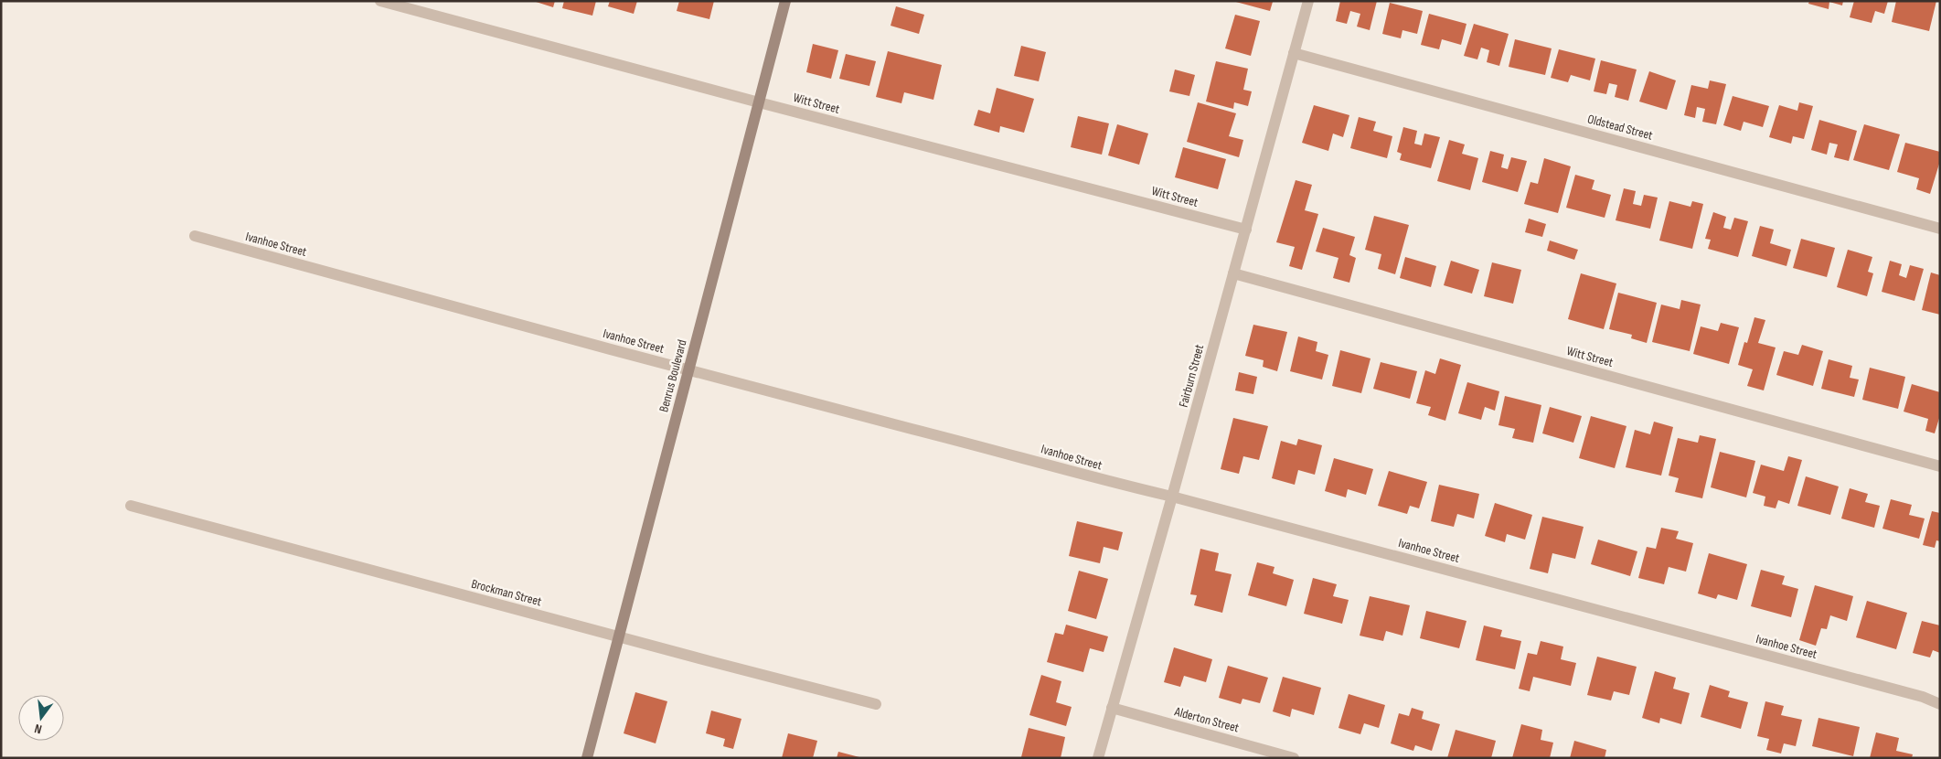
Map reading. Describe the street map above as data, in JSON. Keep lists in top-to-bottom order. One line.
{"streets":{"street":["Witt Street","Oldstead Street","Ivanhoe Street","Benrus Boulevard","Fairburn Street","Brockman Street","Alderton Street"]},"crossings":[["Witt Street","Benrus Boulevard"],["Witt Street","Fairburn Street"],["Oldstead Street","Fairburn Street"],["Ivanhoe Street","Benrus Boulevard"],["Ivanhoe Street","Fairburn Street"],["Benrus Boulevard","Brockman Street"],["Fairburn Street","Alderton Street"]],"north":"bottom"}
